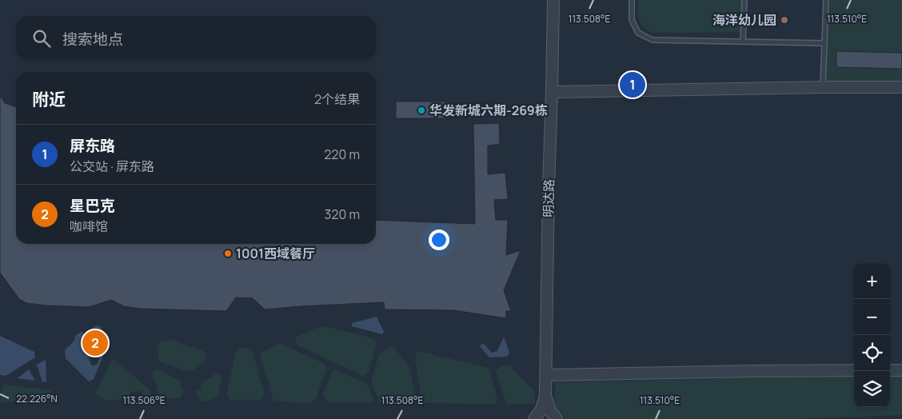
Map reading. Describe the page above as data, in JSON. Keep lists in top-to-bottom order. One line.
{"streets":{"street":["明达路"]},"places":["海洋幼儿园","华发新城六期-269栋","1001西域餐厅"],"page":{"search":"搜索地点","pins":["1","2"],"heading":["附近","2个结果"],"list":[{"mark":"1","name":"屏东路","note":"公交站 · 屏东路","value":"220 m"},{"mark":"2","name":"星巴克","note":"咖啡馆","value":"320 m"}],"map_buttons":["+","−"]},"coordinates":["113.508°E","113.510°E","22.226°N","113.506°E"]}
